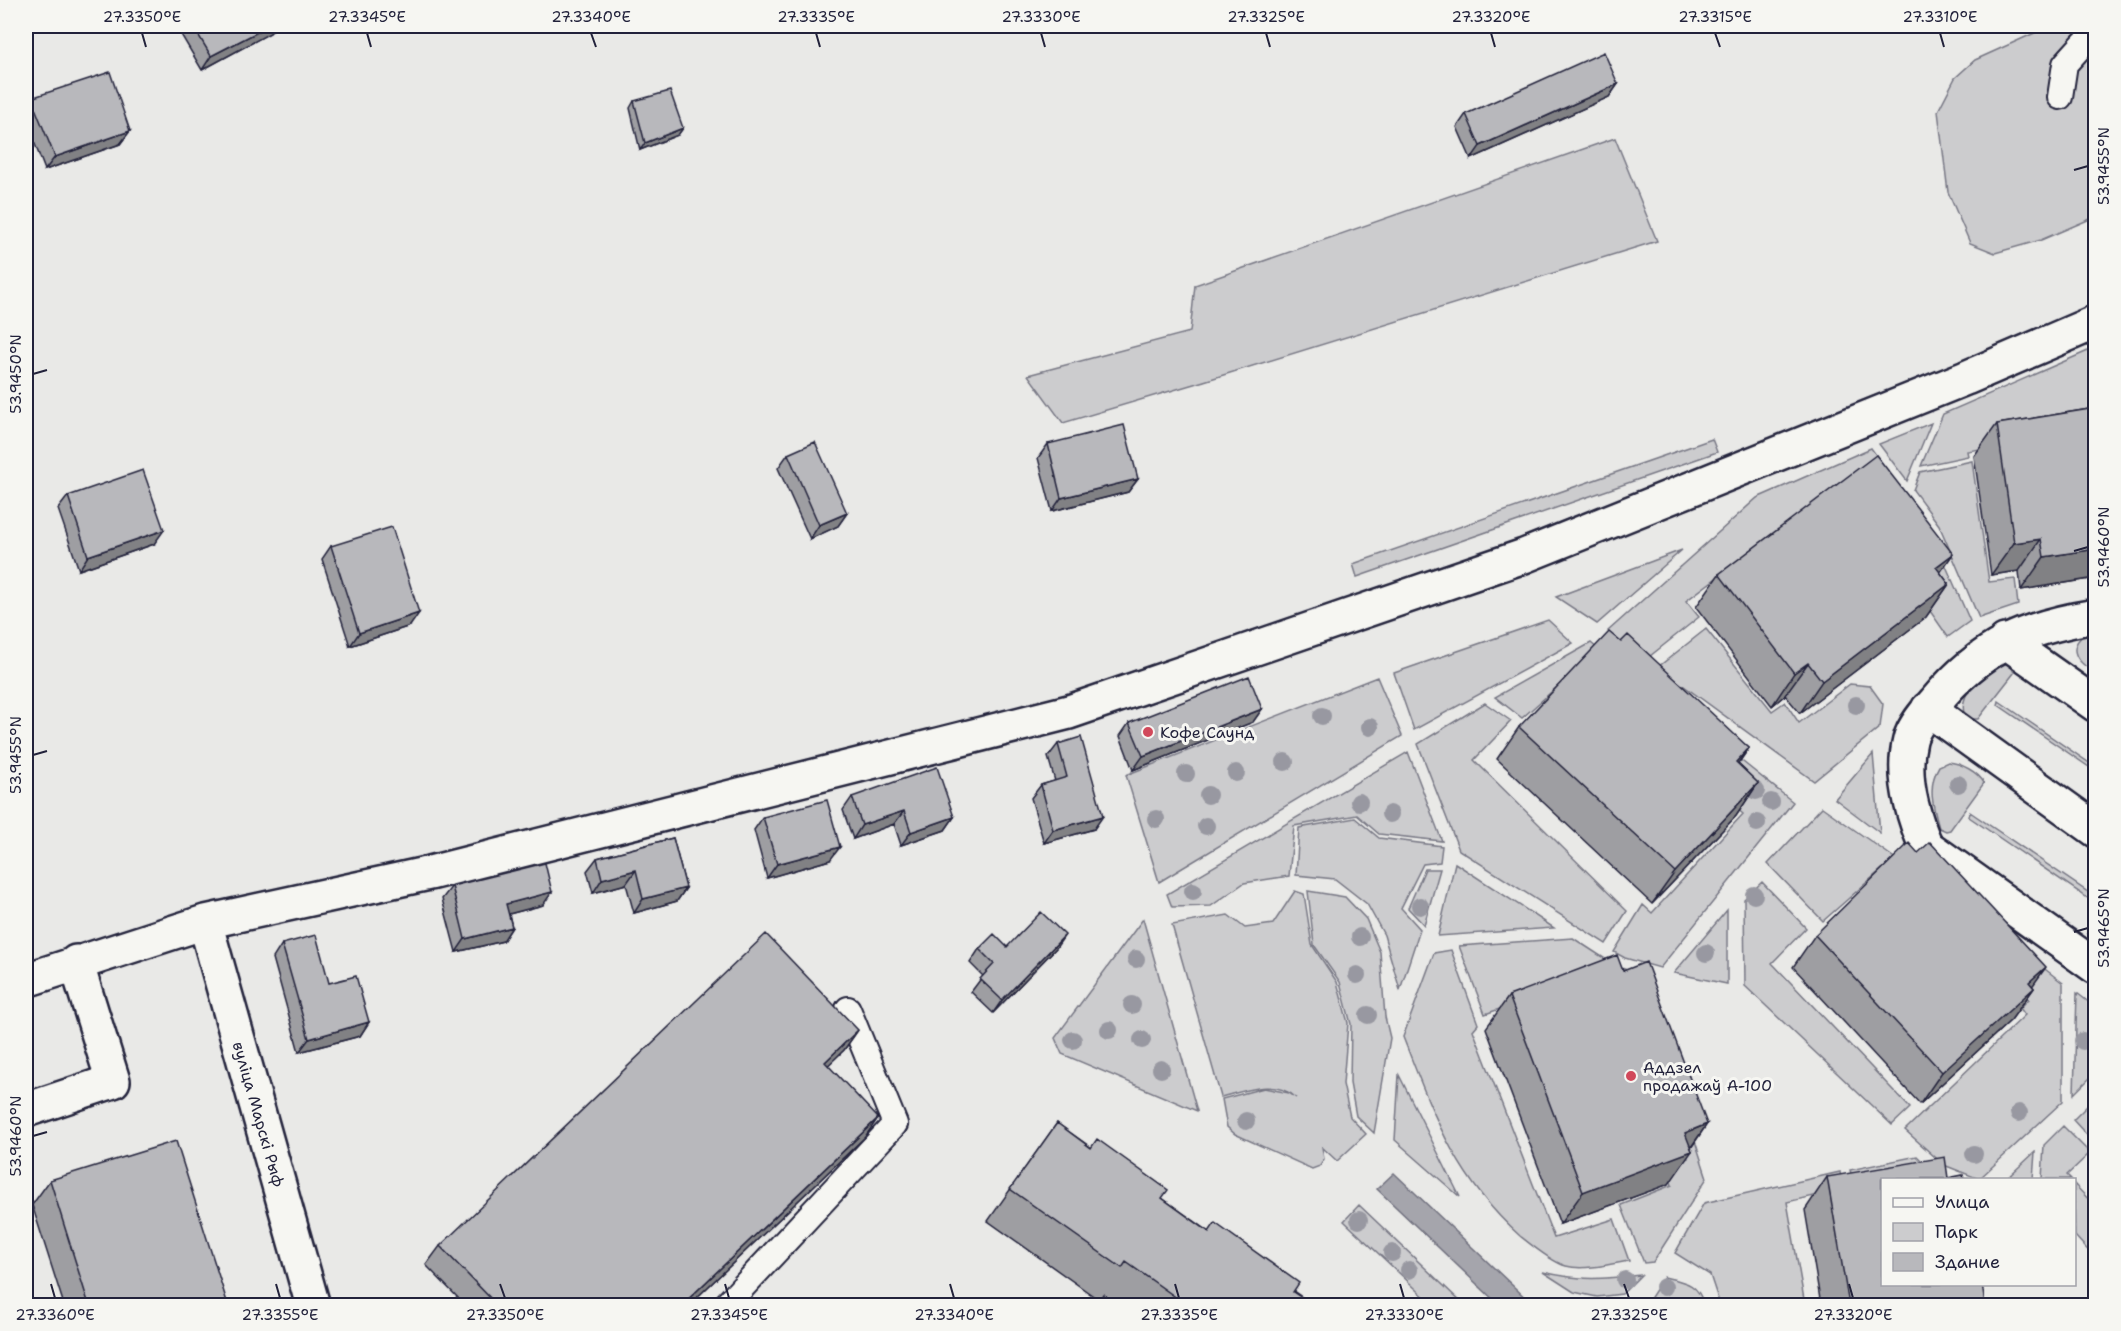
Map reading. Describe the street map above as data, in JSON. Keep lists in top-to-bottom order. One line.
{"streets":{"street":["вуліца Марскі Рыф"]},"places":["Кофе Саунд","Аддзел продажаў А-100"],"legend":["Улица","Парк","Здание"],"coordinates":["27.3350°E","27.3345°E","27.3340°E","27.3335°E","27.3330°E","27.3325°E","27.3320°E","27.3315°E","27.3310°E","53.9455°N","53.9450°N","53.9460°N","53.9465°N","27.3360°E","27.3355°E"]}
